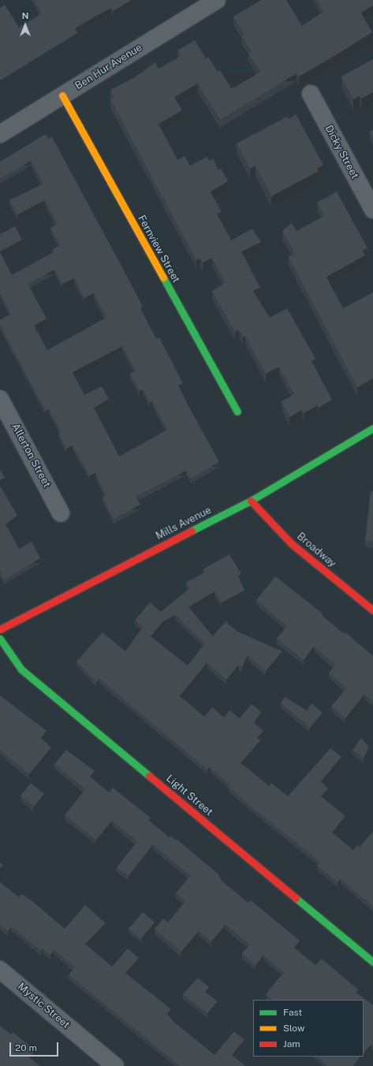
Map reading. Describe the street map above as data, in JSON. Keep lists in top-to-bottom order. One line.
{"streets":{"street":["Ben Hur Avenue","Dicky Street","Fernview Street","Allerton Street","Mills Avenue","Broadway","Light Street","Mystic Street"]},"crossings":[["Ben Hur Avenue","Fernview Street"],["Mills Avenue","Broadway"]],"legend":["Fast","Slow","Jam"],"scale_bar":"20 m","north":"top"}
